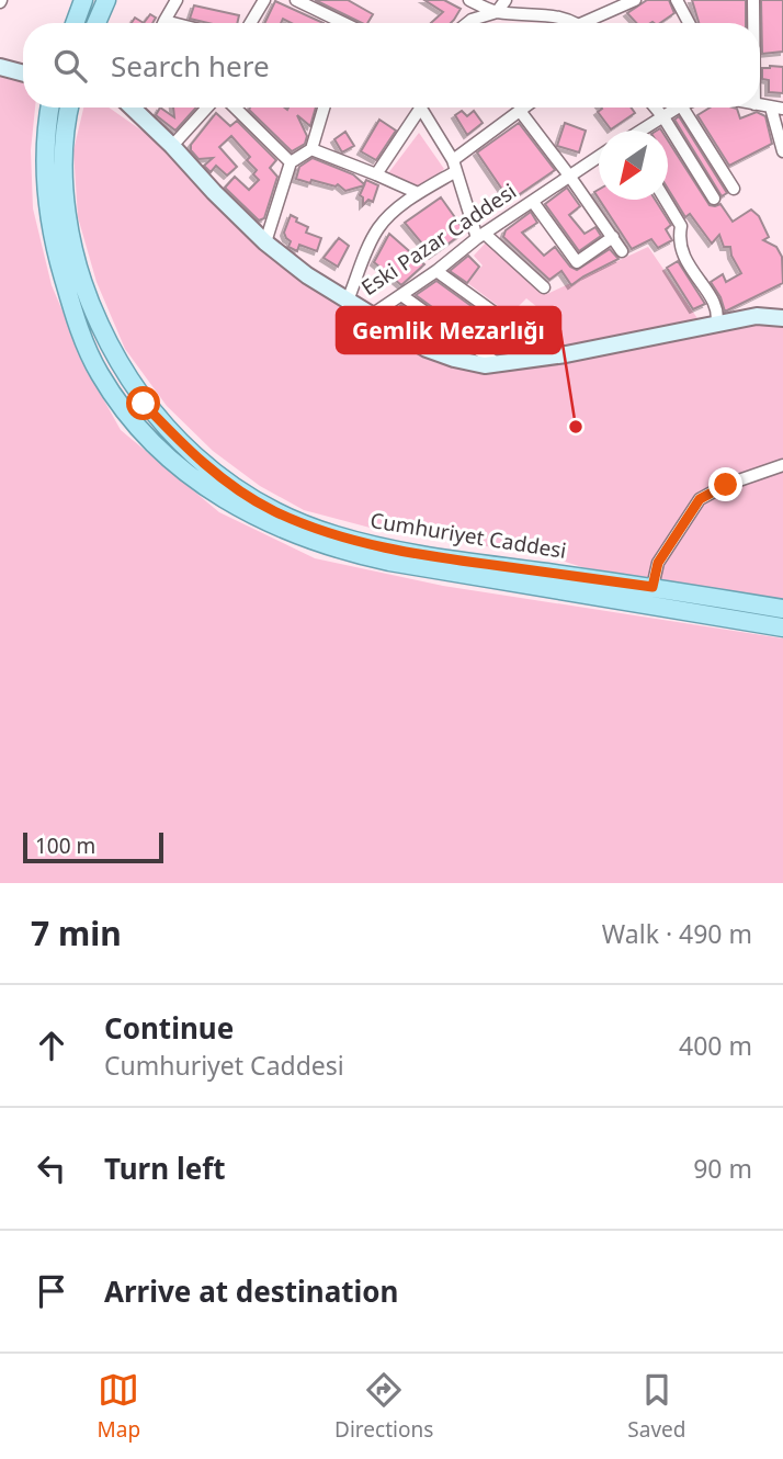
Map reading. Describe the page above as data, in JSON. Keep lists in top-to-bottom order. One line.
{"streets":{"main road":["Cumhuriyet Caddesi"],"street":["Eski Pazar Caddesi"]},"places":["Gemlik Mezarlığı"],"scale_bar":"100 m","north":"bottom left","page":{"search":"Search here","scale":"100 m","heading":["7 min","Walk · 490 m"],"list":[["Continue","Cumhuriyet Caddesi","400 m"],["Turn left","90 m"],"Arrive at destination"],"nav":["Map","Directions","Saved"]}}
